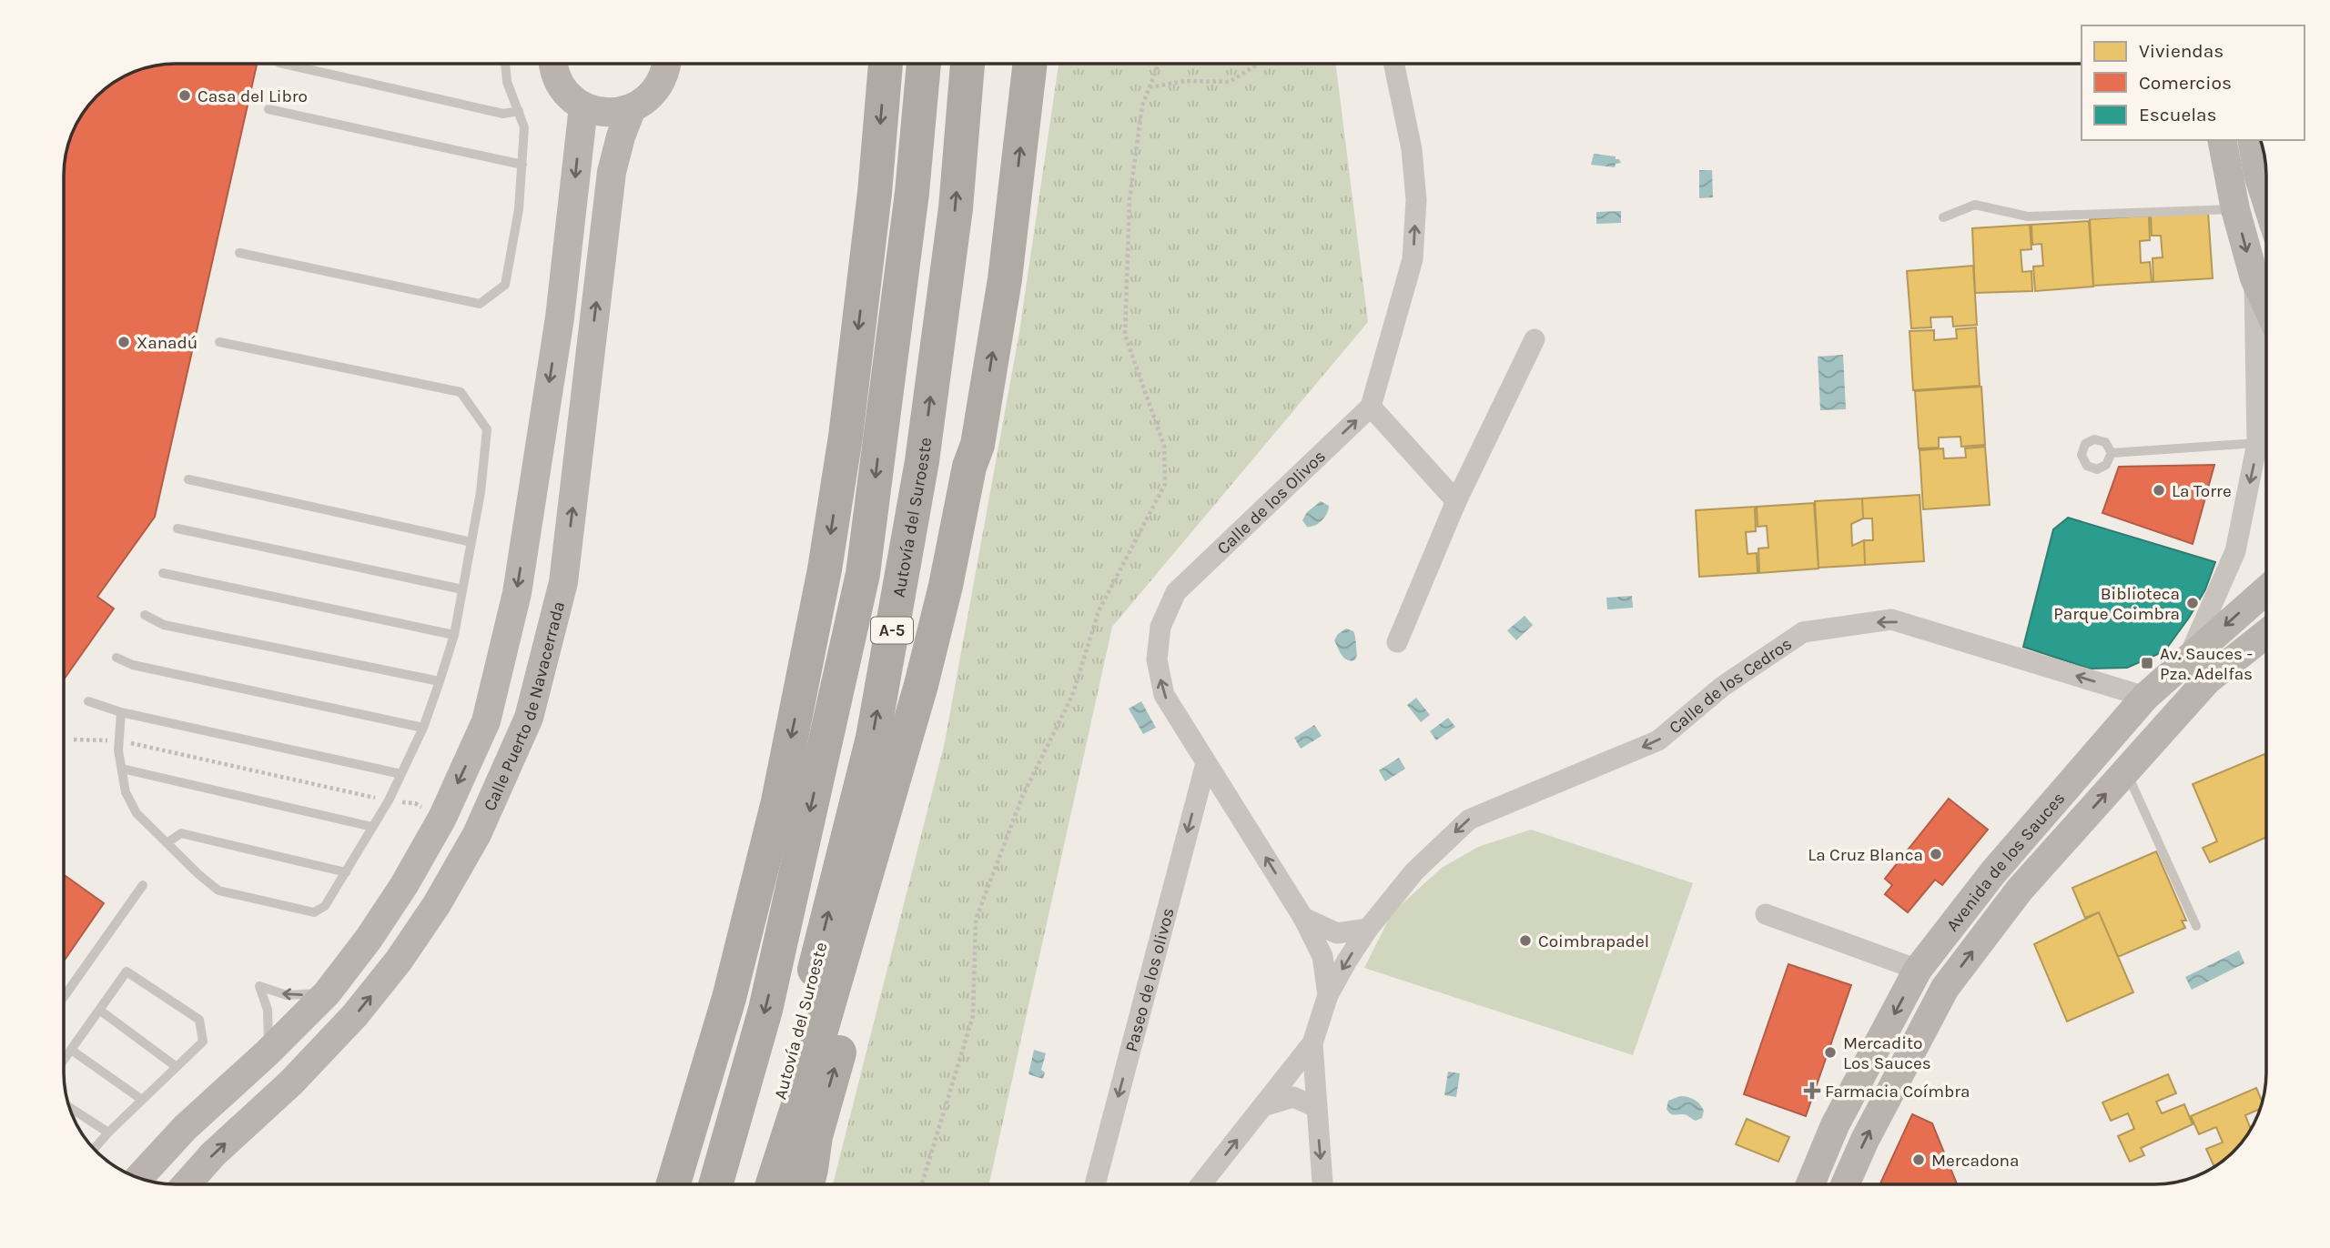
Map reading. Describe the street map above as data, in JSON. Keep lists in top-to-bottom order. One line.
{"streets":{"highway":["Autovía del Suroeste","A-5"],"street":["Calle de los Olivos","Calle de los Cedros","Calle Puerto de Navacerrada","Avenida de los Sauces","Paseo de los olivos"]},"crossings":[["Calle de los Olivos","Calle de los Cedros"],["Calle de los Olivos","Paseo de los olivos"],["Calle de los Cedros","Avenida de los Sauces"]],"one_way":["Calle de los Olivos","Calle de los Cedros"],"places":{"other":["Casa del Libro","Xanadú","La Torre","Biblioteca Parque Coimbra","La Cruz Blanca","Coimbrapadel","Mercadito Los Sauces","Mercadona"],"transit":["Av. Sauces - Pza. Adelfas"],"health":["Farmacia Coímbra"]},"legend":["Viviendas","Comercios","Escuelas"]}
